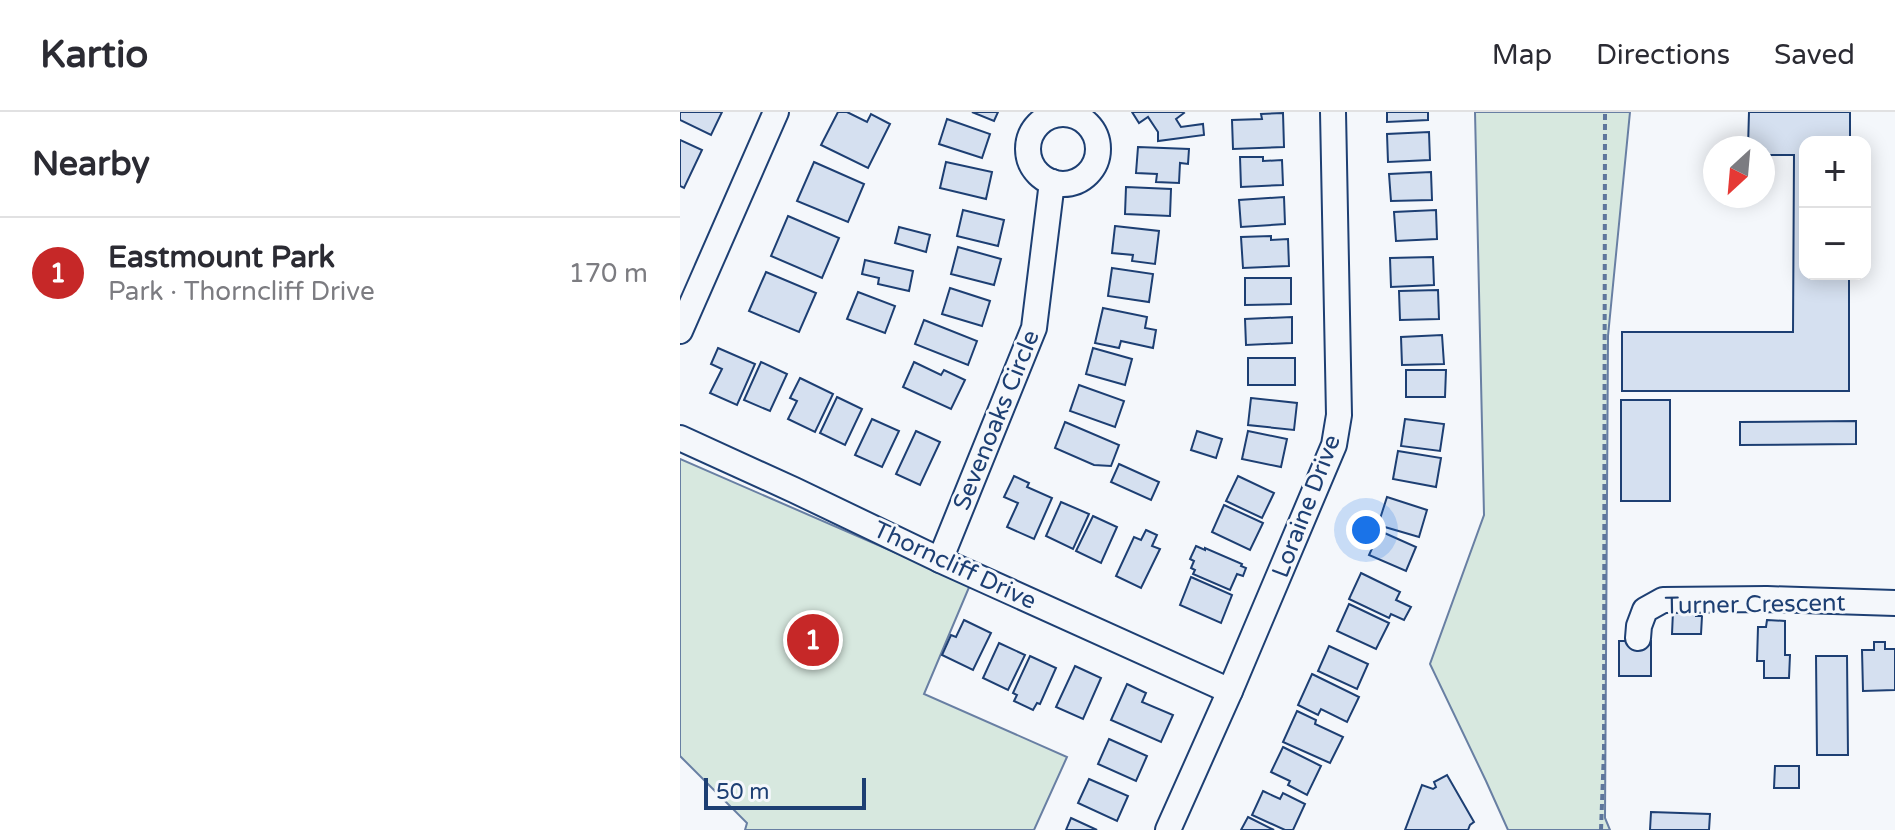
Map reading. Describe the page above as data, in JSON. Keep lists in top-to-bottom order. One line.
{"streets":{"street":["Sevenoaks Circle","Loraine Drive","Thorncliff Drive","Turner Crescent"]},"crossings":[["Sevenoaks Circle","Thorncliff Drive"],["Loraine Drive","Thorncliff Drive"]],"scale_bar":"50 m","north":"bottom left","page":{"header":"Kartio","nav":["Map","Directions","Saved"],"heading":"Nearby","map_buttons":["+","−"],"list":[{"mark":"1","name":"Eastmount Park","note":"Park · Thorncliff Drive","value":"170 m"}],"pins":"1","scale":"50 m"}}
